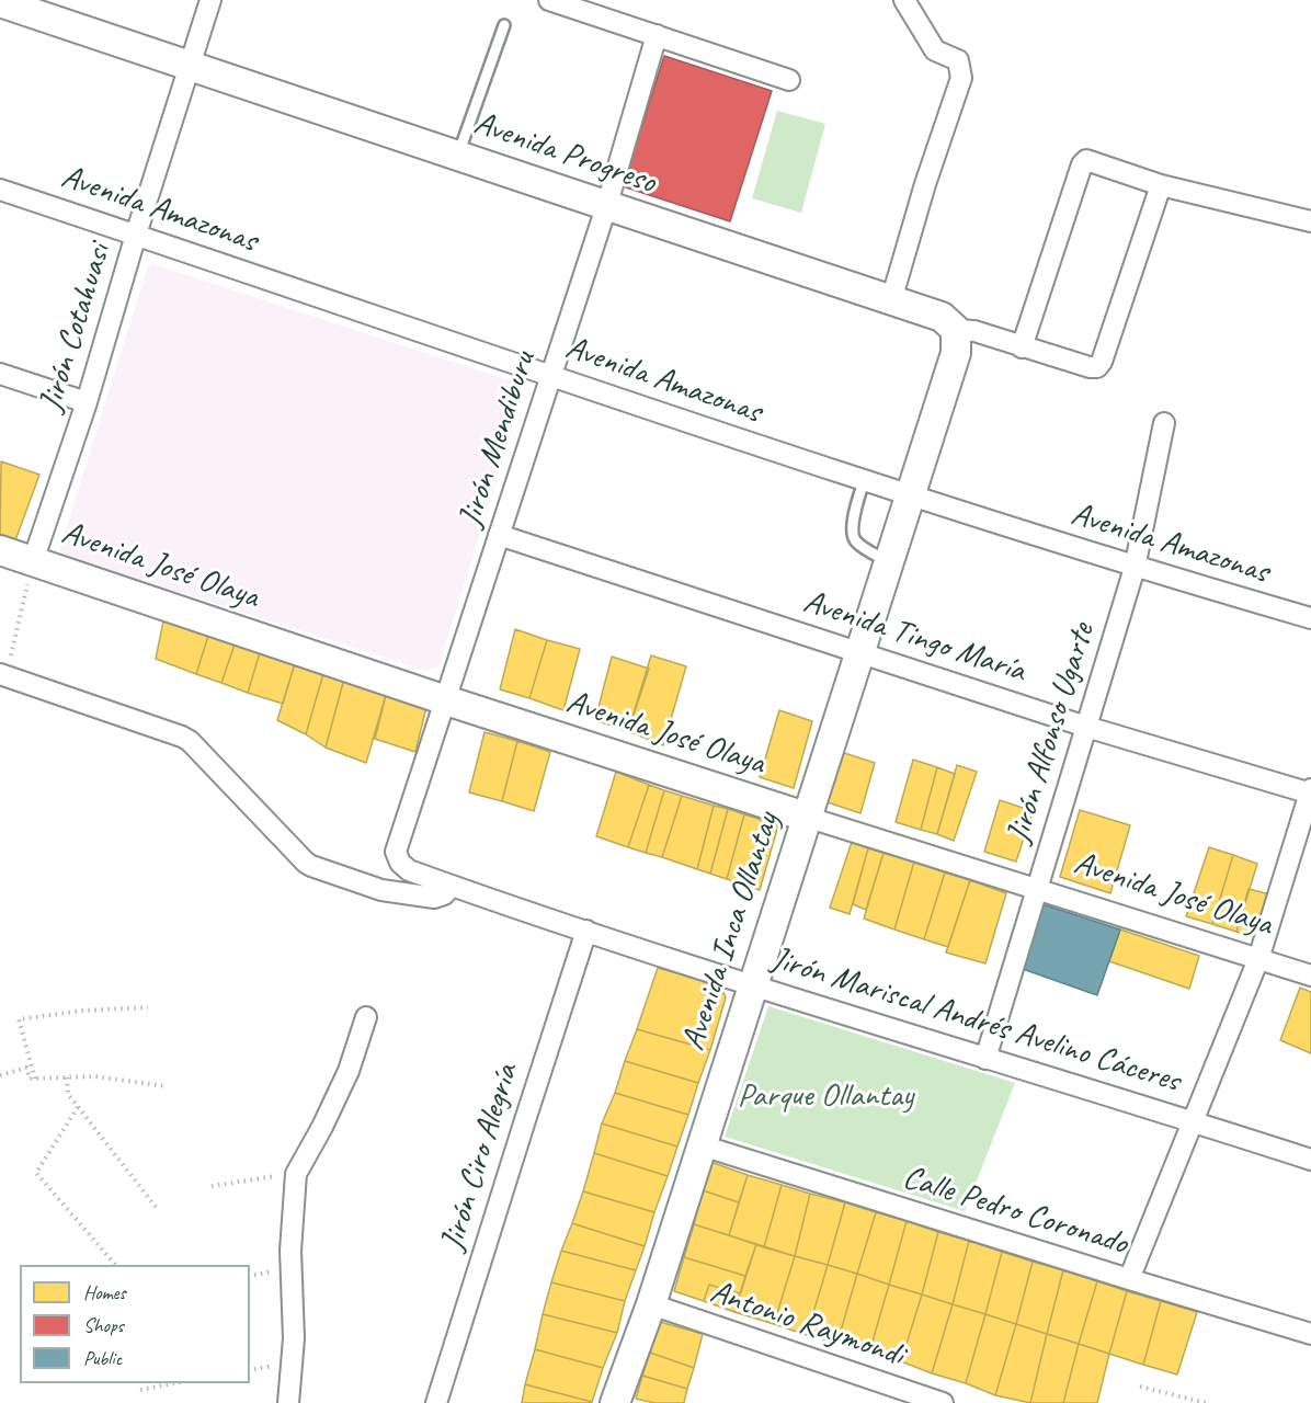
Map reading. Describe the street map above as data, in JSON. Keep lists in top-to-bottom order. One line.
{"streets":{"street":["Avenida Progreso","Avenida Amazonas","Jirón Cotahuasi","Jirón Mendiburu","Avenida José Olaya","Avenida Tingo María","Jirón Alfonso Ugarte","Avenida Inca Ollantay","Jirón Mariscal Andrés Avelino Cáceres","Jirón Ciro Alegría","Calle Pedro Coronado","Antonio Raymondi"]},"crossings":[["Avenida Progreso","Jirón Cotahuasi"],["Avenida Progreso","Jirón Mendiburu"],["Avenida Progreso","Avenida Inca Ollantay"],["Avenida Amazonas","Jirón Cotahuasi"],["Avenida Amazonas","Jirón Mendiburu"],["Avenida Amazonas","Jirón Alfonso Ugarte"],["Avenida Amazonas","Avenida Inca Ollantay"],["Jirón Cotahuasi","Avenida José Olaya"],["Jirón Mendiburu","Avenida José Olaya"],["Jirón Mendiburu","Avenida Tingo María"],["Jirón Mendiburu","Jirón Mariscal Andrés Avelino Cáceres"],["Avenida José Olaya","Jirón Alfonso Ugarte"],["Avenida José Olaya","Avenida Inca Ollantay"],["Avenida Tingo María","Jirón Alfonso Ugarte"],["Avenida Tingo María","Avenida Inca Ollantay"],["Jirón Alfonso Ugarte","Jirón Mariscal Andrés Avelino Cáceres"],["Avenida Inca Ollantay","Jirón Mariscal Andrés Avelino Cáceres"],["Avenida Inca Ollantay","Calle Pedro Coronado"],["Avenida Inca Ollantay","Antonio Raymondi"],["Jirón Mariscal Andrés Avelino Cáceres","Jirón Ciro Alegría"]],"parks":["Parque Ollantay"],"legend":["Homes","Shops","Public"]}
